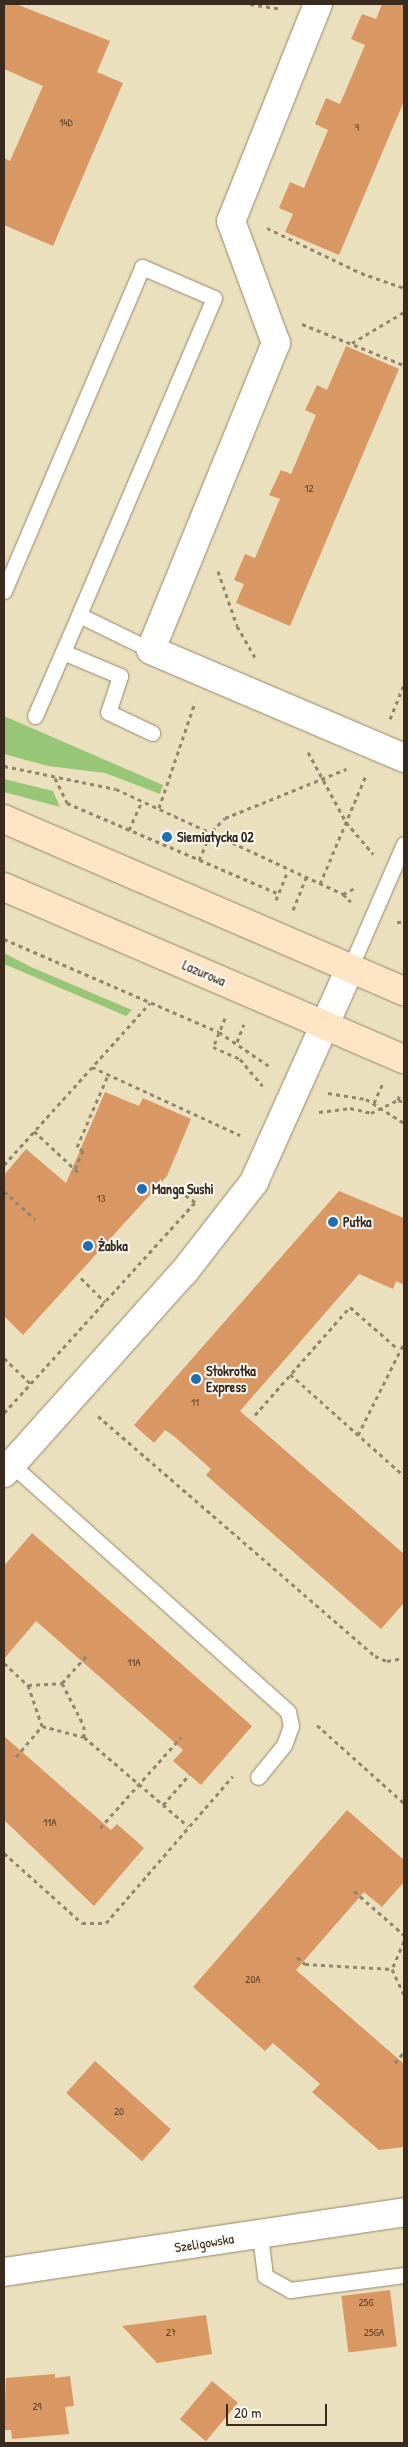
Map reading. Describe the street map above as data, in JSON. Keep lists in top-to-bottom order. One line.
{"streets":{"main road":["Lazurowa"],"street":["Szeligowska"]},"places":["Siemiatycka 02","Manga Sushi","Putka","Żabka","Stokrotka Express"],"house_numbers":["14D","9","12","13","11","11A","11A","20A","20","25G","27","25GA","29"],"scale_bar":"20 m"}
